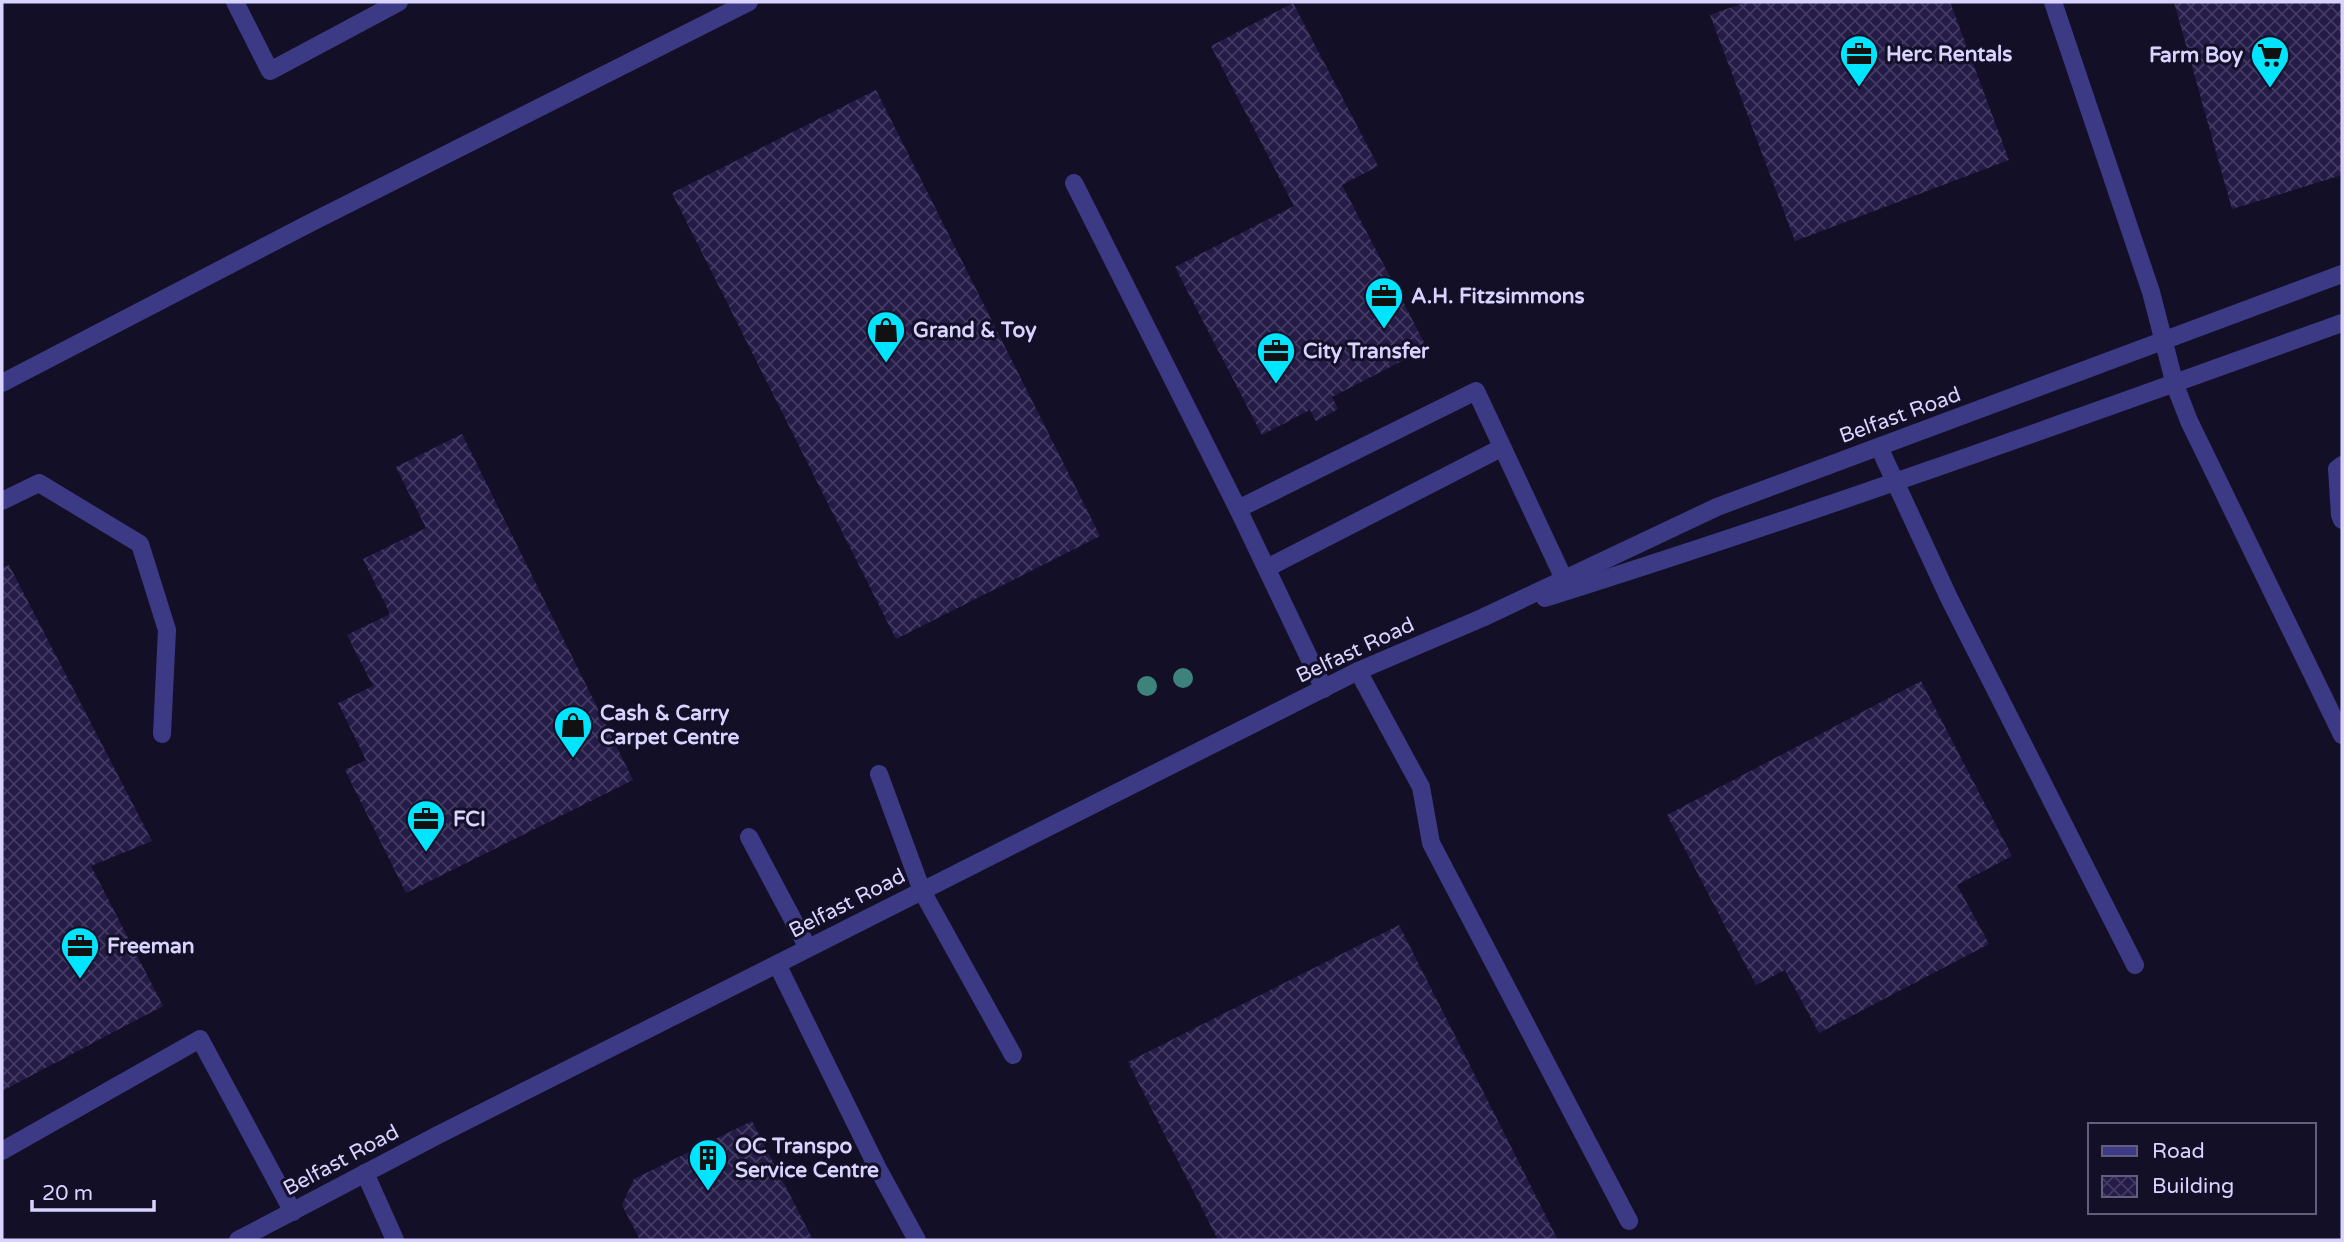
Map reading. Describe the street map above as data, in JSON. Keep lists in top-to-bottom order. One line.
{"streets":{"street":["Belfast Road"]},"places":{"office":["Herc Rentals","A.H. Fitzsimmons","City Transfer","FCI","Freeman"],"supermarket":["Farm Boy"],"shop":["Grand & Toy","Cash & Carry Carpet Centre"],"building":["OC Transpo Service Centre"]},"legend":["Road","Building"],"scale_bar":"20 m"}
